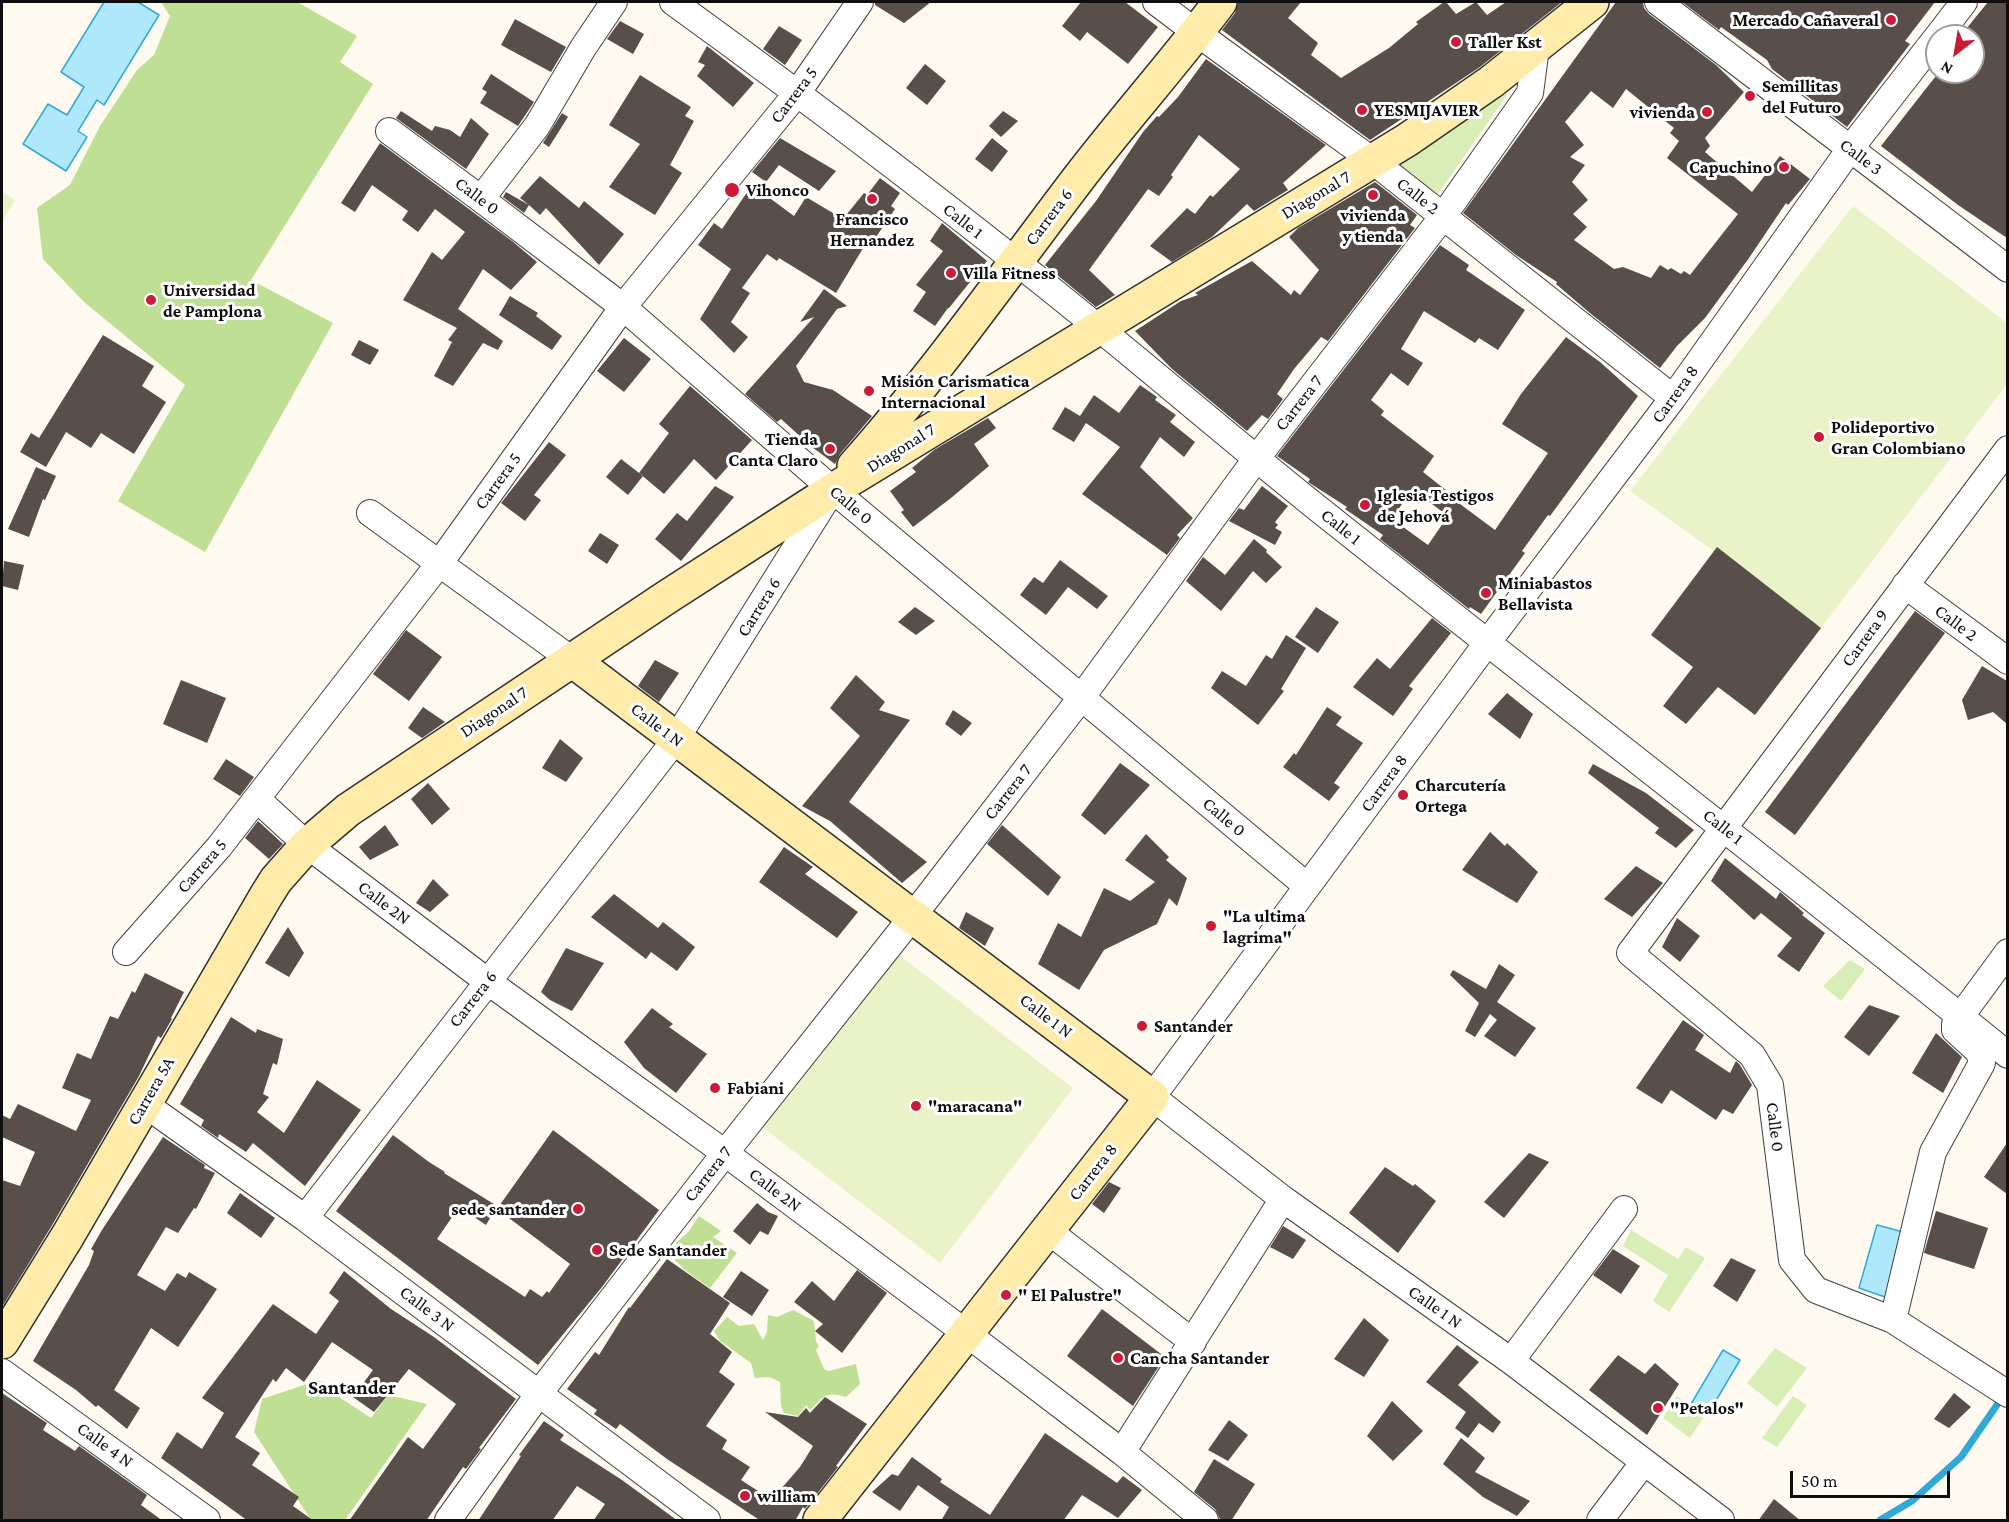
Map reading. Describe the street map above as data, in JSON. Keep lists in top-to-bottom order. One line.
{"streets":{"street":["Carrera 5","Calle 3","Diagonal 7","Calle 0","Calle 2","Carrera 6","Calle 1","Carrera 8","Carrera 7","Carrera 9","Calle 1 N","Calle 2N","Carrera 5A","Calle 3 N","Calle 4 N"]},"crossings":[["Carrera 5","Calle 0"],["Carrera 5","Calle 1"],["Carrera 5","Calle 1 N"],["Carrera 5","Calle 2N"],["Calle 3","Carrera 8"],["Diagonal 7","Calle 0"],["Diagonal 7","Calle 2"],["Diagonal 7","Carrera 6"],["Diagonal 7","Calle 1"],["Diagonal 7","Carrera 7"],["Diagonal 7","Calle 1 N"],["Diagonal 7","Calle 2N"],["Diagonal 7","Carrera 5A"],["Calle 0","Carrera 6"],["Calle 0","Calle 1"],["Calle 0","Carrera 8"],["Calle 0","Carrera 7"],["Calle 0","Carrera 9"],["Calle 2","Carrera 6"],["Calle 2","Carrera 8"],["Calle 2","Carrera 7"],["Calle 2","Carrera 9"],["Carrera 6","Calle 1"],["Carrera 6","Calle 1 N"],["Carrera 6","Calle 2N"],["Carrera 6","Calle 3 N"],["Calle 1","Carrera 8"],["Calle 1","Carrera 7"],["Calle 1","Carrera 9"],["Carrera 8","Calle 1 N"],["Carrera 8","Calle 2N"],["Carrera 7","Calle 1 N"],["Carrera 7","Calle 2N"],["Carrera 7","Calle 3 N"],["Calle 2N","Carrera 5A"],["Carrera 5A","Calle 3 N"]],"districts":["Santander"],"places":["Mercado Cañaveral","Taller Kst","Semillitas del Futuro","YESMIJAVIER","vivienda","Capuchino","Vihonco","vivienda y tienda","Francisco Hernandez","Villa Fitness","Universidad de Pamplona","Misión Carismatica Internacional","Polideportivo Gran Colombiano","Tienda Canta Claro","Iglesia Testigos de Jehová","Miniabastos Bellavista","Charcutería Ortega","\"La ultima lagrima\"","Santander","Fabiani","\"maracana\"","sede santander","Sede Santander","\" El Palustre\"","Cancha Santander","\"Petalos\"","william"],"scale_bar":"50 m","north":"bottom left"}
